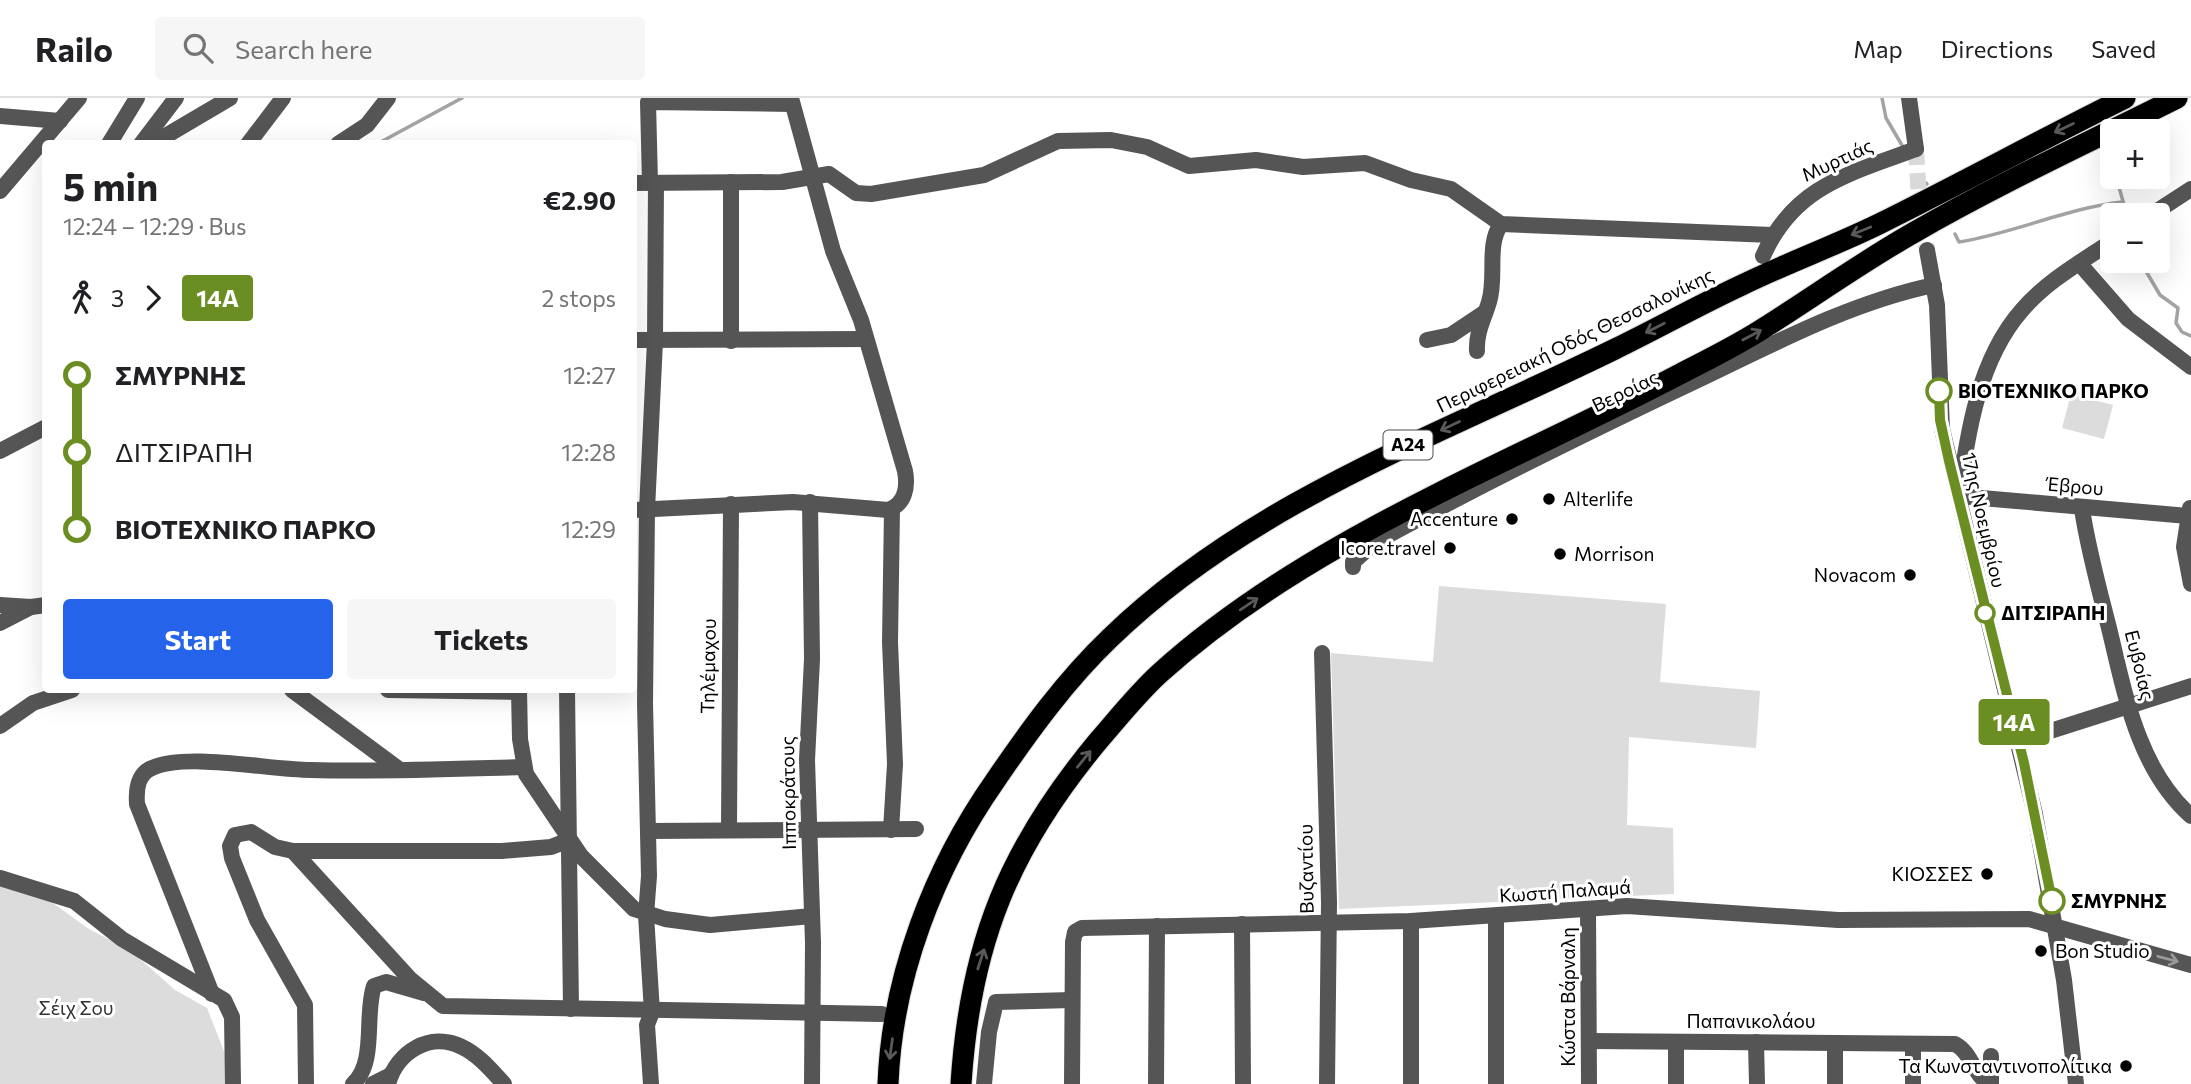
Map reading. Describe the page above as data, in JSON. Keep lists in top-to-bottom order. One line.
{"streets":{"highway":["Περιφερειακή Οδός Θεσσαλονίκης","Α24"],"street":["Μυρτιάς","Βεροίας","Έβρου","17ης Νοεμβρίου","Ευβοίας","Τηλέμαχου","Ιπποκράτους","Βυζαντίου","Κωστή Παλαμά","Κώστα Βάρναλη","Παπανικολάου"]},"crossings":[["Βεροίας","17ης Νοεμβρίου"],["Έβρου","Ευβοίας"],["17ης Νοεμβρίου","Κωστή Παλαμά"],["Βυζαντίου","Κωστή Παλαμά"],["Κωστή Παλαμά","Κώστα Βάρναλη"],["Κώστα Βάρναλη","Παπανικολάου"]],"parks":["Σέιχ Σου"],"places":["ΒΙΟΤΕΧΝΙΚΟ ΠΑΡΚΟ","Alterlife","Accenture","Icore.travel","Morrison","Novacom","ΔΙΤΣΙΡΑΠΗ","ΚΙΟΣΣΕΣ","ΣΜΥΡΝΗΣ","Bon Studio","Τα Κωνσταντινοπολίτικα"],"lines":["bus line 14Α"],"page":{"header":"Railo","search":"Search here","nav":["Map","Directions","Saved"],"on_map":"14Α","map_buttons":["+","−"],"heading":["5 min","12:24 – 12:29 · Bus","€2.90"],"legs":["3","14Α","2 stops"],"list":[{"name":"ΣΜΥΡΝΗΣ","value":"12:27"},{"name":"ΔΙΤΣΙΡΑΠΗ","value":"12:28"},{"name":"ΒΙΟΤΕΧΝΙΚΟ ΠΑΡΚΟ","value":"12:29"}],"buttons":["Start","Tickets"]}}
